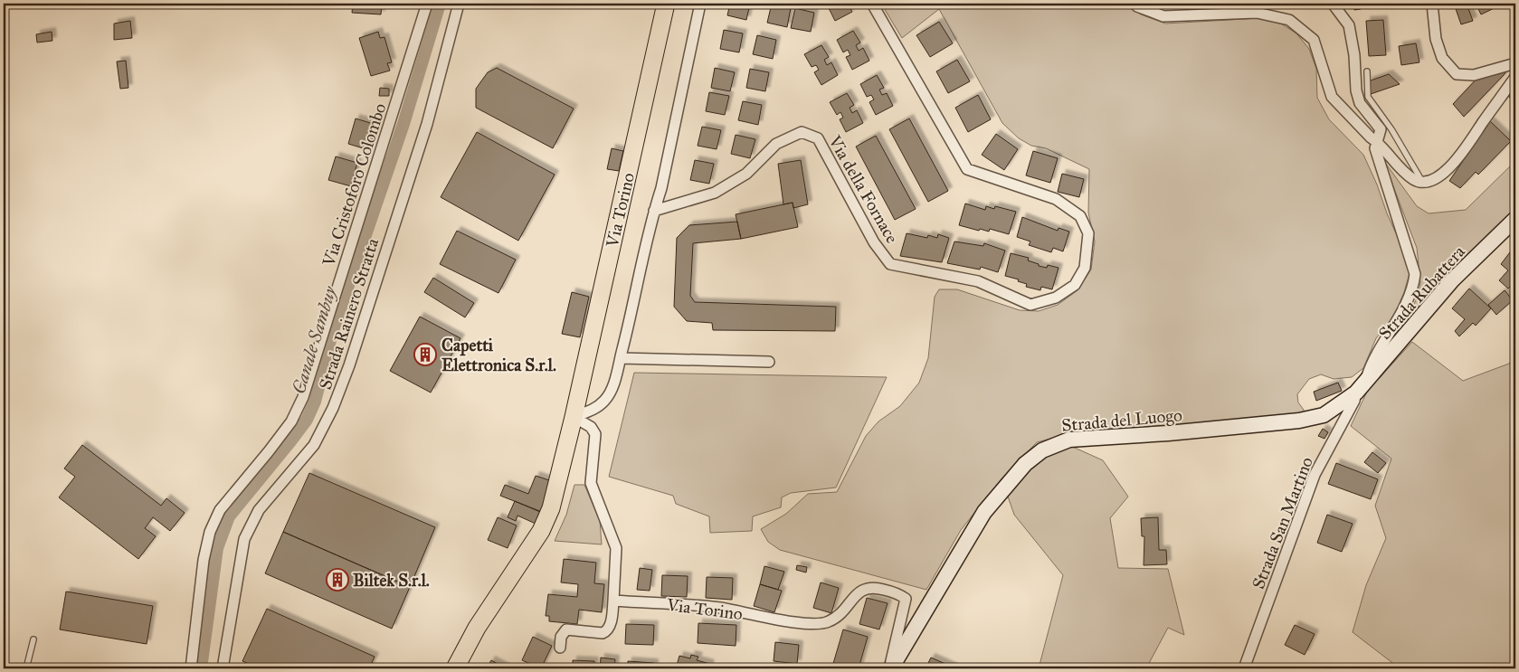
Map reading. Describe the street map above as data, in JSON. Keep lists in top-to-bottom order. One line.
{"streets":{"main road":["Via Torino"],"street":["Via Cristoforo Colombo","Via della Fornace","Strada Rubattera","Strada Rainero Stratta","Strada del Luogo","Strada San Martino"]},"crossings":[["Via Torino","Strada del Luogo"],["Strada Rubattera","Strada del Luogo"],["Strada Rubattera","Strada San Martino"],["Strada del Luogo","Strada San Martino"]],"water":["Canale Sambuy"],"places":{"building":["Capetti Elettronica S.r.l.","Biltek S.r.l."]}}
